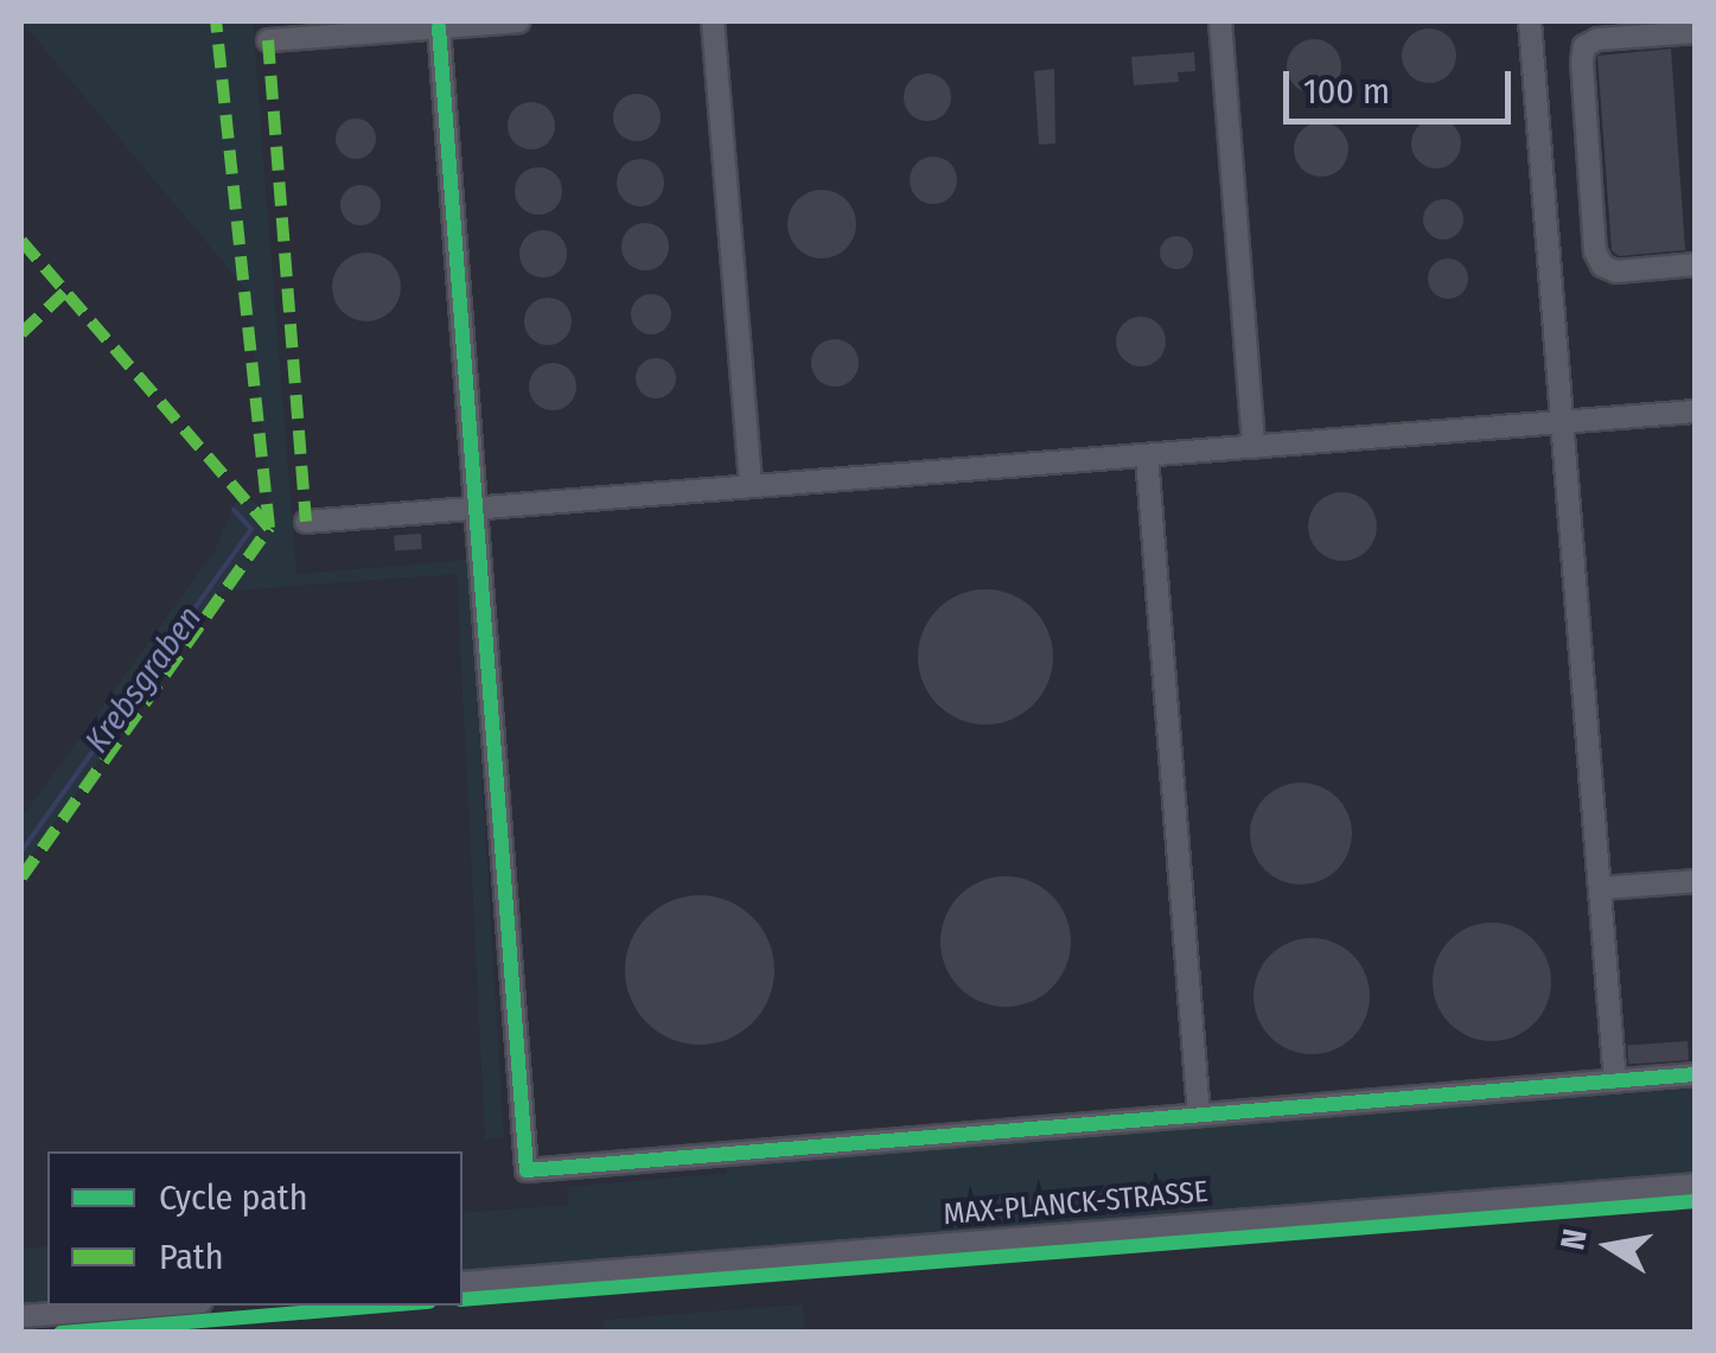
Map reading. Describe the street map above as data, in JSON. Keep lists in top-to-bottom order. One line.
{"streets":{"street":["MAX-PLANCK-STRASSE"]},"water":["Krebsgraben"],"legend":["Cycle path","Path"],"scale_bar":"100 m","north":"left"}
